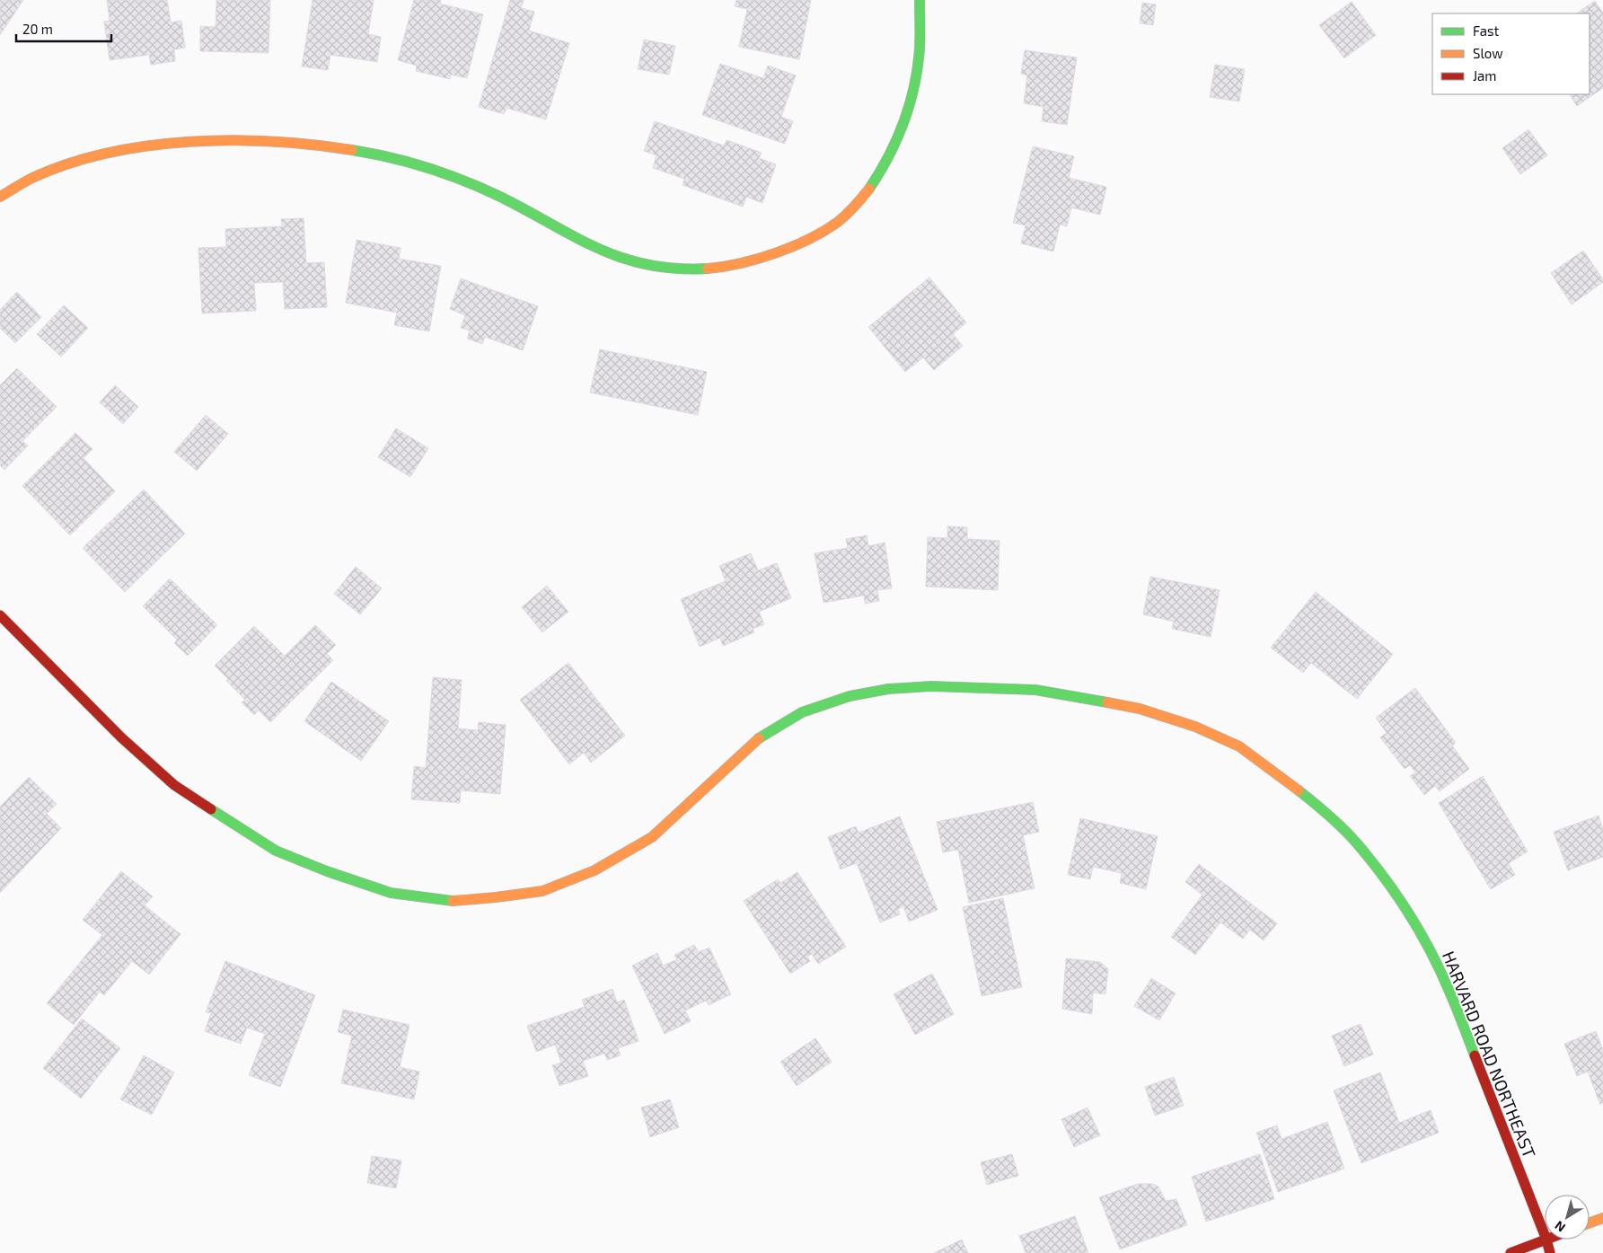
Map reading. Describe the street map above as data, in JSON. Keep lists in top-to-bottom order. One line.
{"streets":{"street":["HARVARD ROAD NORTHEAST"]},"legend":["Fast","Slow","Jam"],"scale_bar":"20 m","north":"bottom left"}
